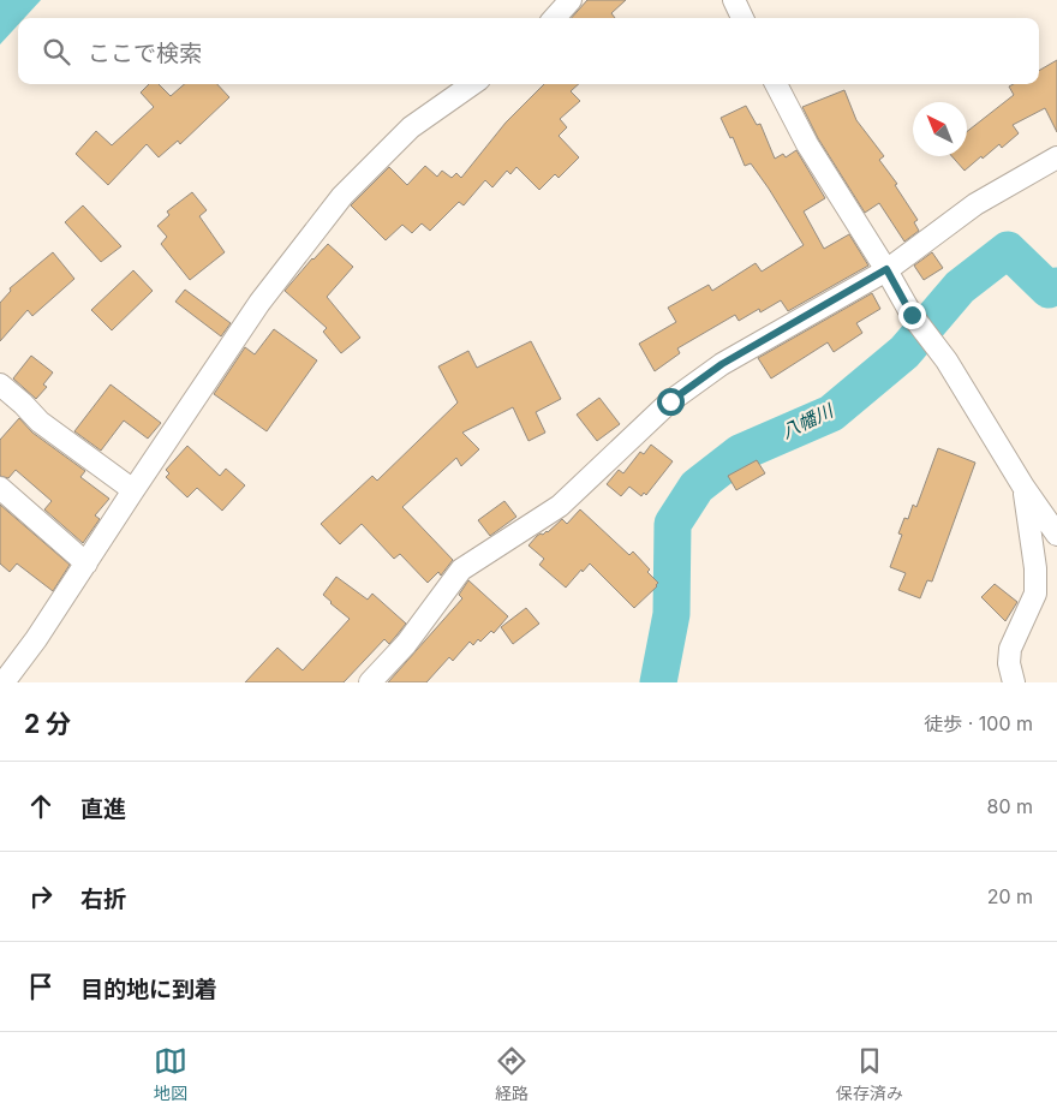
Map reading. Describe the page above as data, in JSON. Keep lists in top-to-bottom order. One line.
{"water":["八幡川"],"north":"top left","page":{"search":"ここで検索","heading":["2 分","徒歩 · 100 m"],"list":[["直進","80 m"],["右折","20 m"],"目的地に到着"],"nav":["地図","経路","保存済み"]}}
